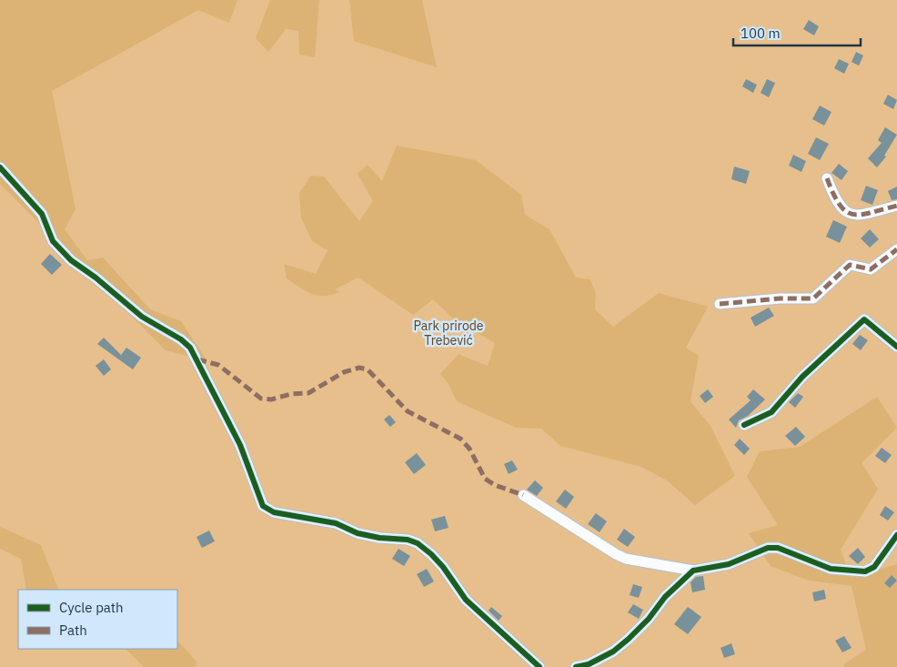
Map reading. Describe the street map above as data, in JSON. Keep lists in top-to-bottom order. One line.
{"parks":["Park prirode Trebević"],"legend":["Cycle path","Path"],"scale_bar":"100 m"}
